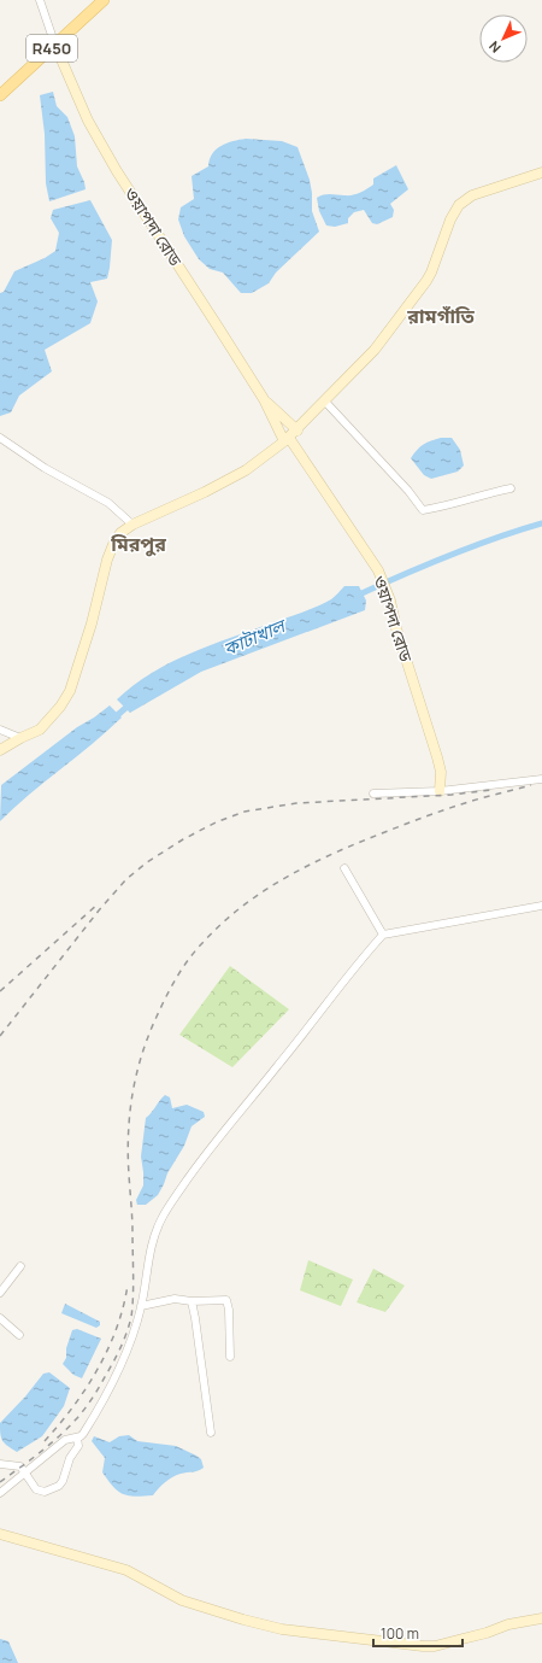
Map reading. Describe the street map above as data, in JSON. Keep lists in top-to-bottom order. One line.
{"streets":{"main road":["R450","ওয়াপদা রোড"]},"crossings":[["R450","ওয়াপদা রোড"]],"districts":["রামগাঁতি","মিরপুর"],"water":["কাটাখাল"],"scale_bar":"100 m","north":"bottom left"}
